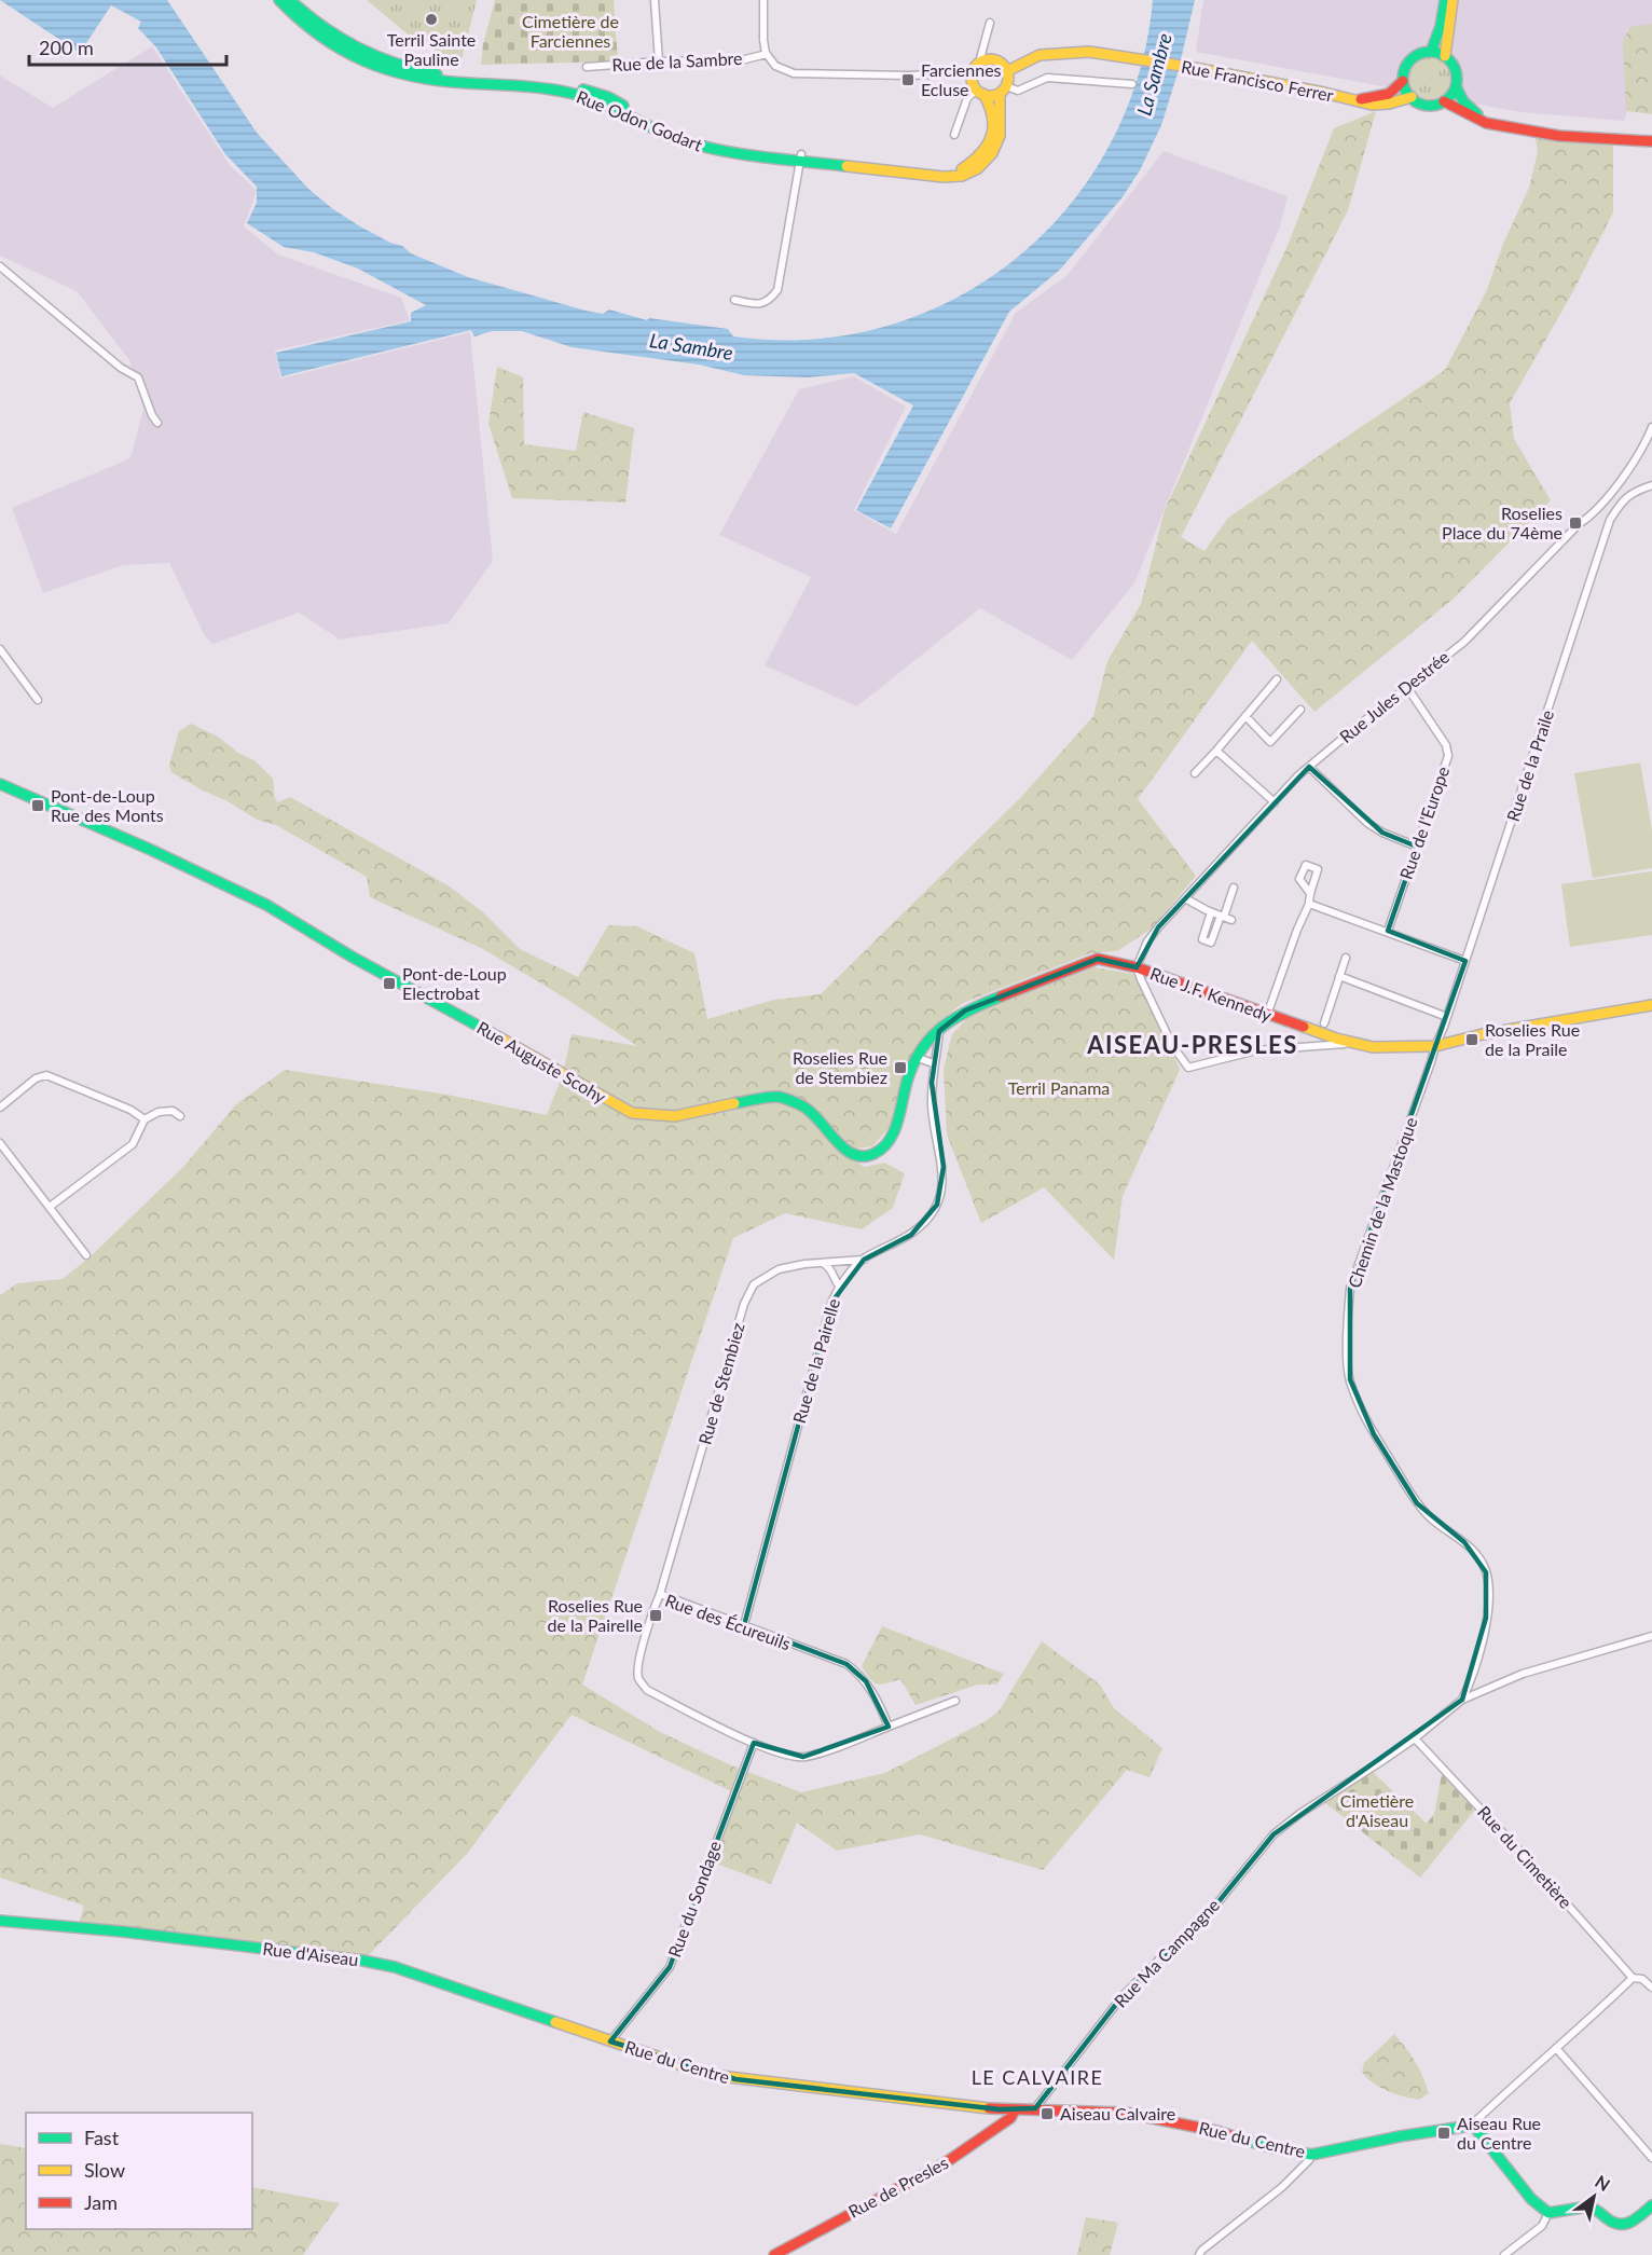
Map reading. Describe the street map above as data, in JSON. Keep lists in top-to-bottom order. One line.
{"streets":{"street":["Rue de la Sambre","Rue Francisco Ferrer","Rue Odon Godart","Rue Jules Destrée","Rue de la Praile","Rue de l'Europe","Rue J.F. Kennedy","Rue Auguste Scohy","Chemin de la Mastoque","Rue de la Pairelle","Rue de Stembiez","Rue des Écureuils","Rue du Cimetière","Rue du Sondage","Rue Ma Campagne","Rue d'Aiseau","Rue du Centre","Rue de Presles"]},"crossings":[["Rue Francisco Ferrer","Rue Odon Godart"],["Rue Jules Destrée","Rue de l'Europe"],["Rue Jules Destrée","Rue J.F. Kennedy"],["Rue de la Praile","Rue J.F. Kennedy"],["Rue de la Praile","Chemin de la Mastoque"],["Rue J.F. Kennedy","Chemin de la Mastoque"],["Chemin de la Mastoque","Rue Ma Campagne"],["Rue de la Pairelle","Rue de Stembiez"],["Rue de la Pairelle","Rue des Écureuils"],["Rue de Stembiez","Rue des Écureuils"],["Rue des Écureuils","Rue du Sondage"],["Rue du Cimetière","Rue Ma Campagne"],["Rue du Sondage","Rue d'Aiseau"],["Rue du Sondage","Rue du Centre"],["Rue Ma Campagne","Rue du Centre"],["Rue d'Aiseau","Rue du Centre"],["Rue du Centre","Rue de Presles"]],"districts":["AISEAU-PRESLES","LE CALVAIRE"],"water":["La Sambre"],"parks":["Cimetière de Farciennes","Terril Panama","Cimetière d'Aiseau"],"places":{"other":["Terril Sainte Pauline"],"transit":["Farciennes Ecluse","Roselies Place du 74ème","Pont-de-Loup Rue des Monts","Pont-de-Loup Electrobat","Roselies Rue de la Praile","Roselies Rue de Stembiez","Roselies Rue de la Pairelle","Aiseau Calvaire","Aiseau Rue du Centre"]},"legend":["Fast","Slow","Jam"],"scale_bar":"200 m","north":"top right"}
